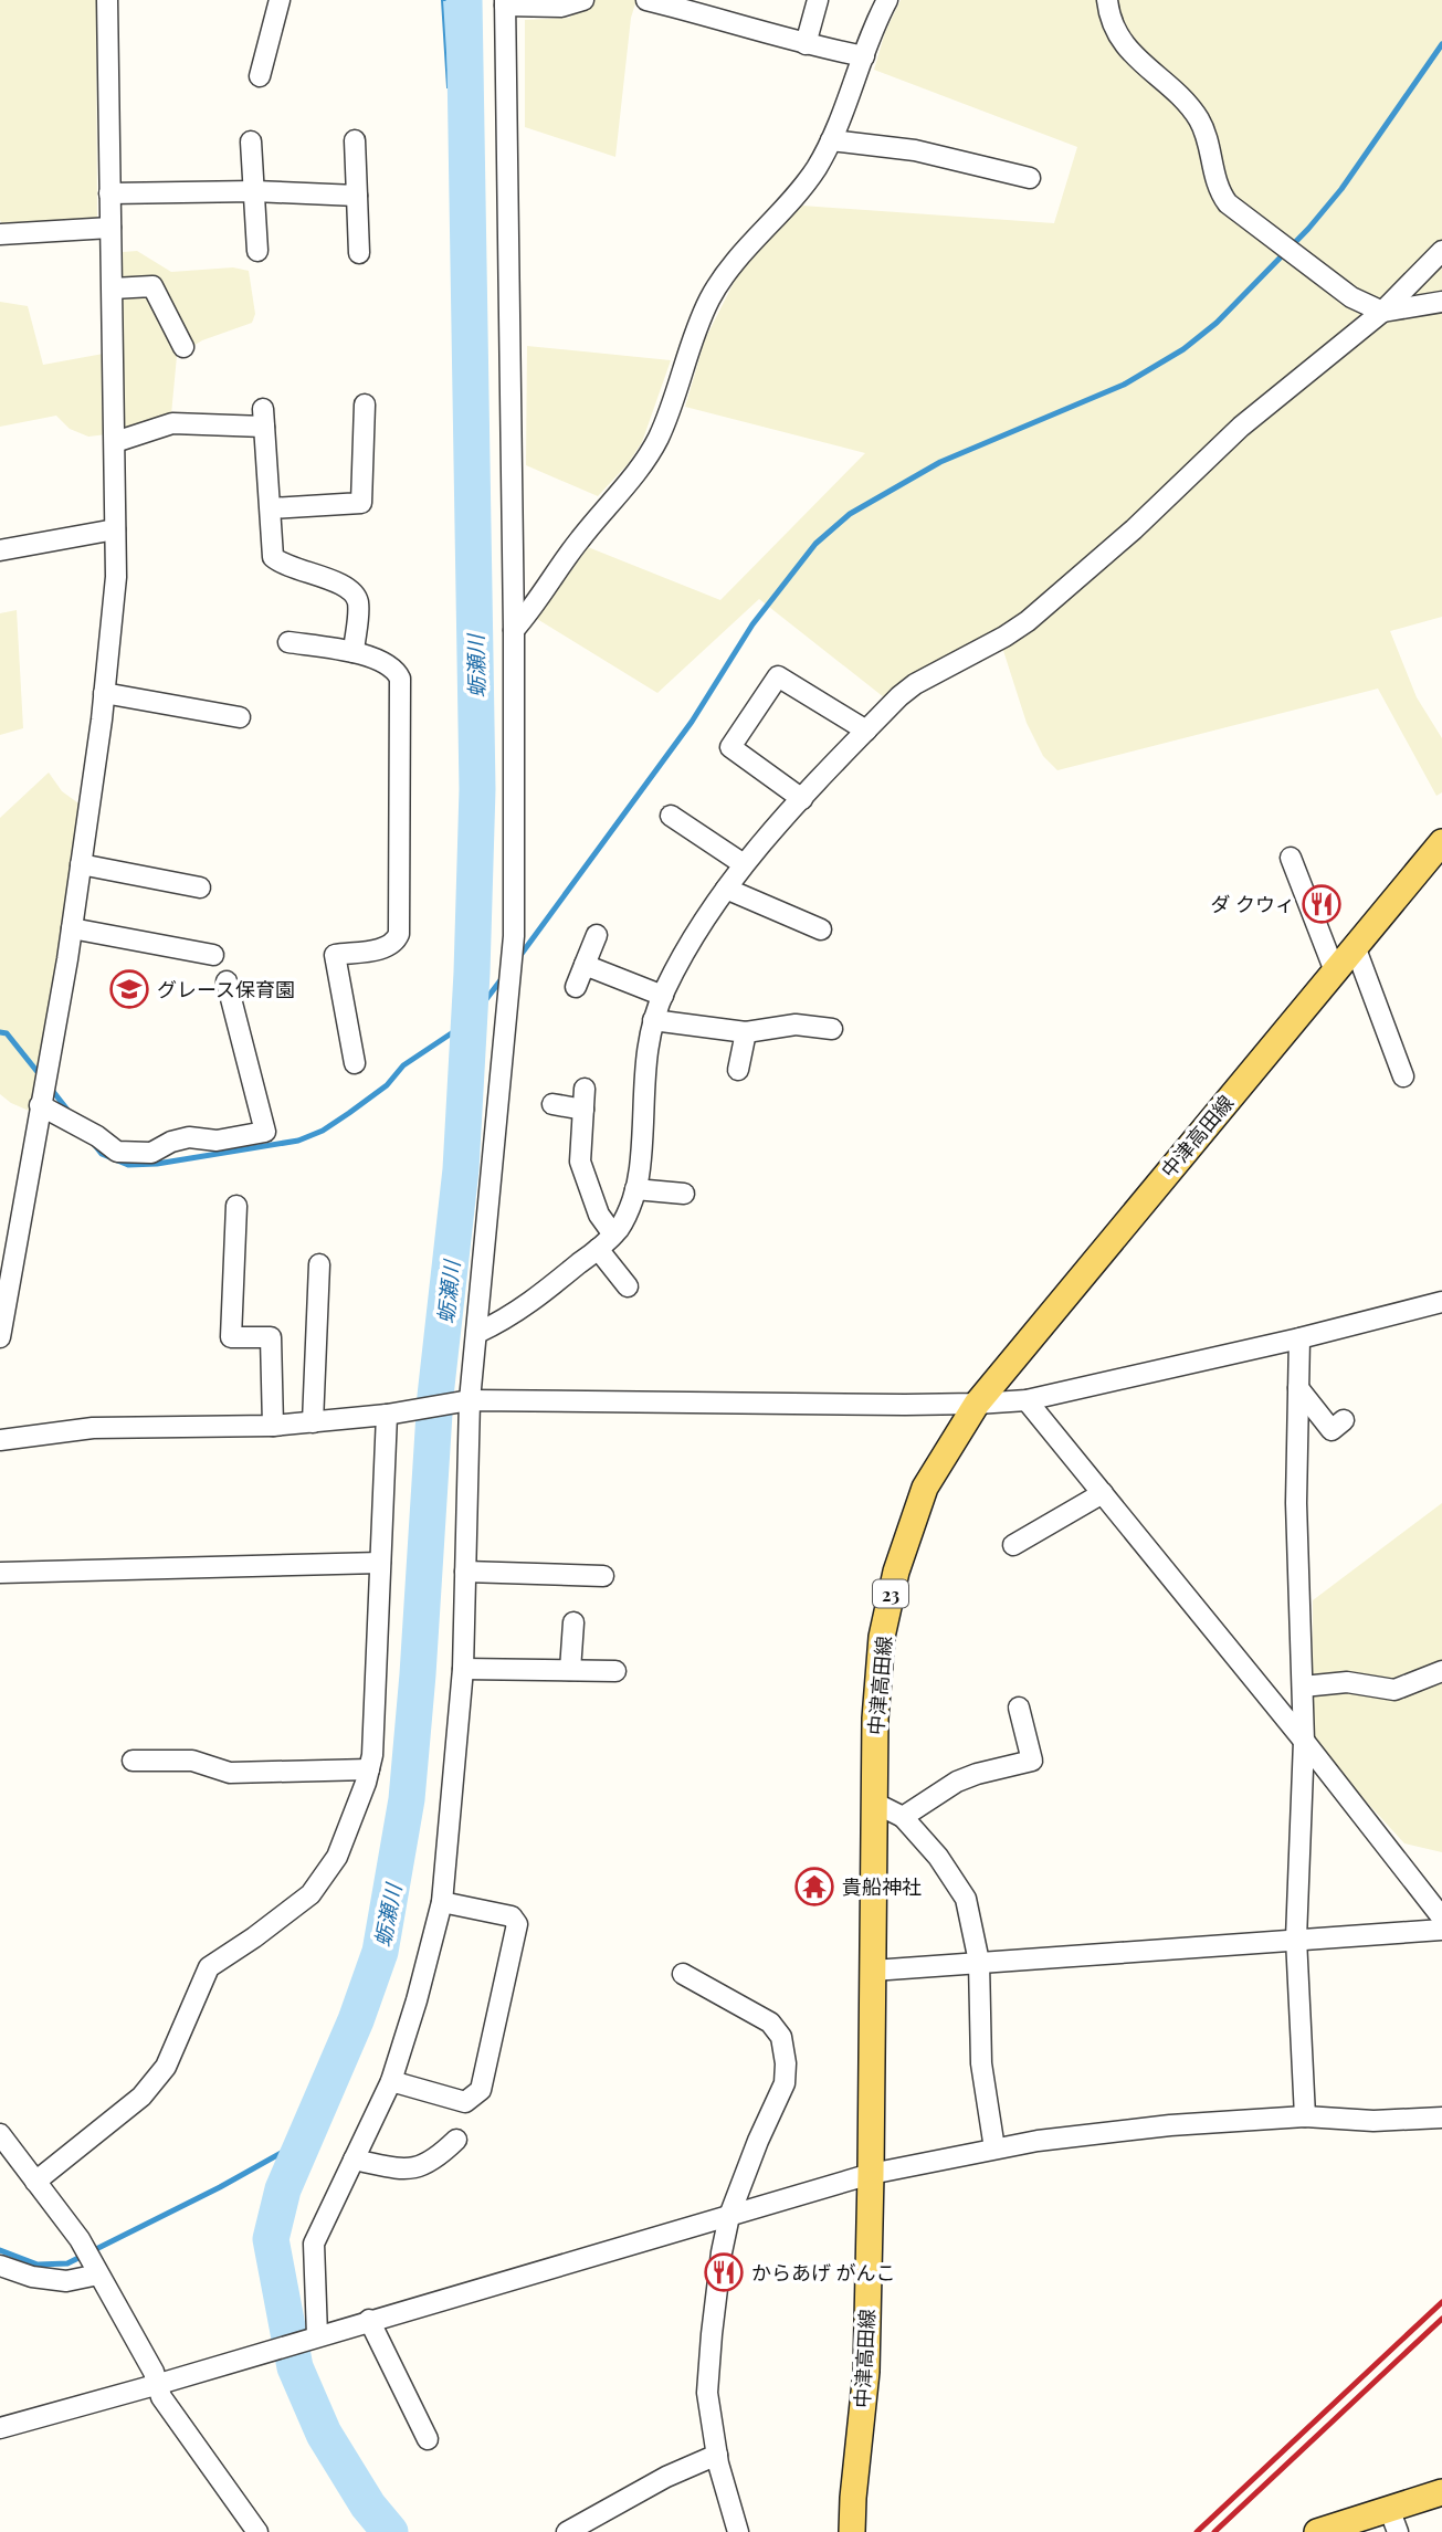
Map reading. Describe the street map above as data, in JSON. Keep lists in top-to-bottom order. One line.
{"streets":{"main road":["中津高田線","23"]},"water":["蛎瀬川"],"places":{"restaurant":["ダ クウィ","からあげ がんこ"],"school or university":["グレース保育園"],"temple":["貴船神社"]}}
